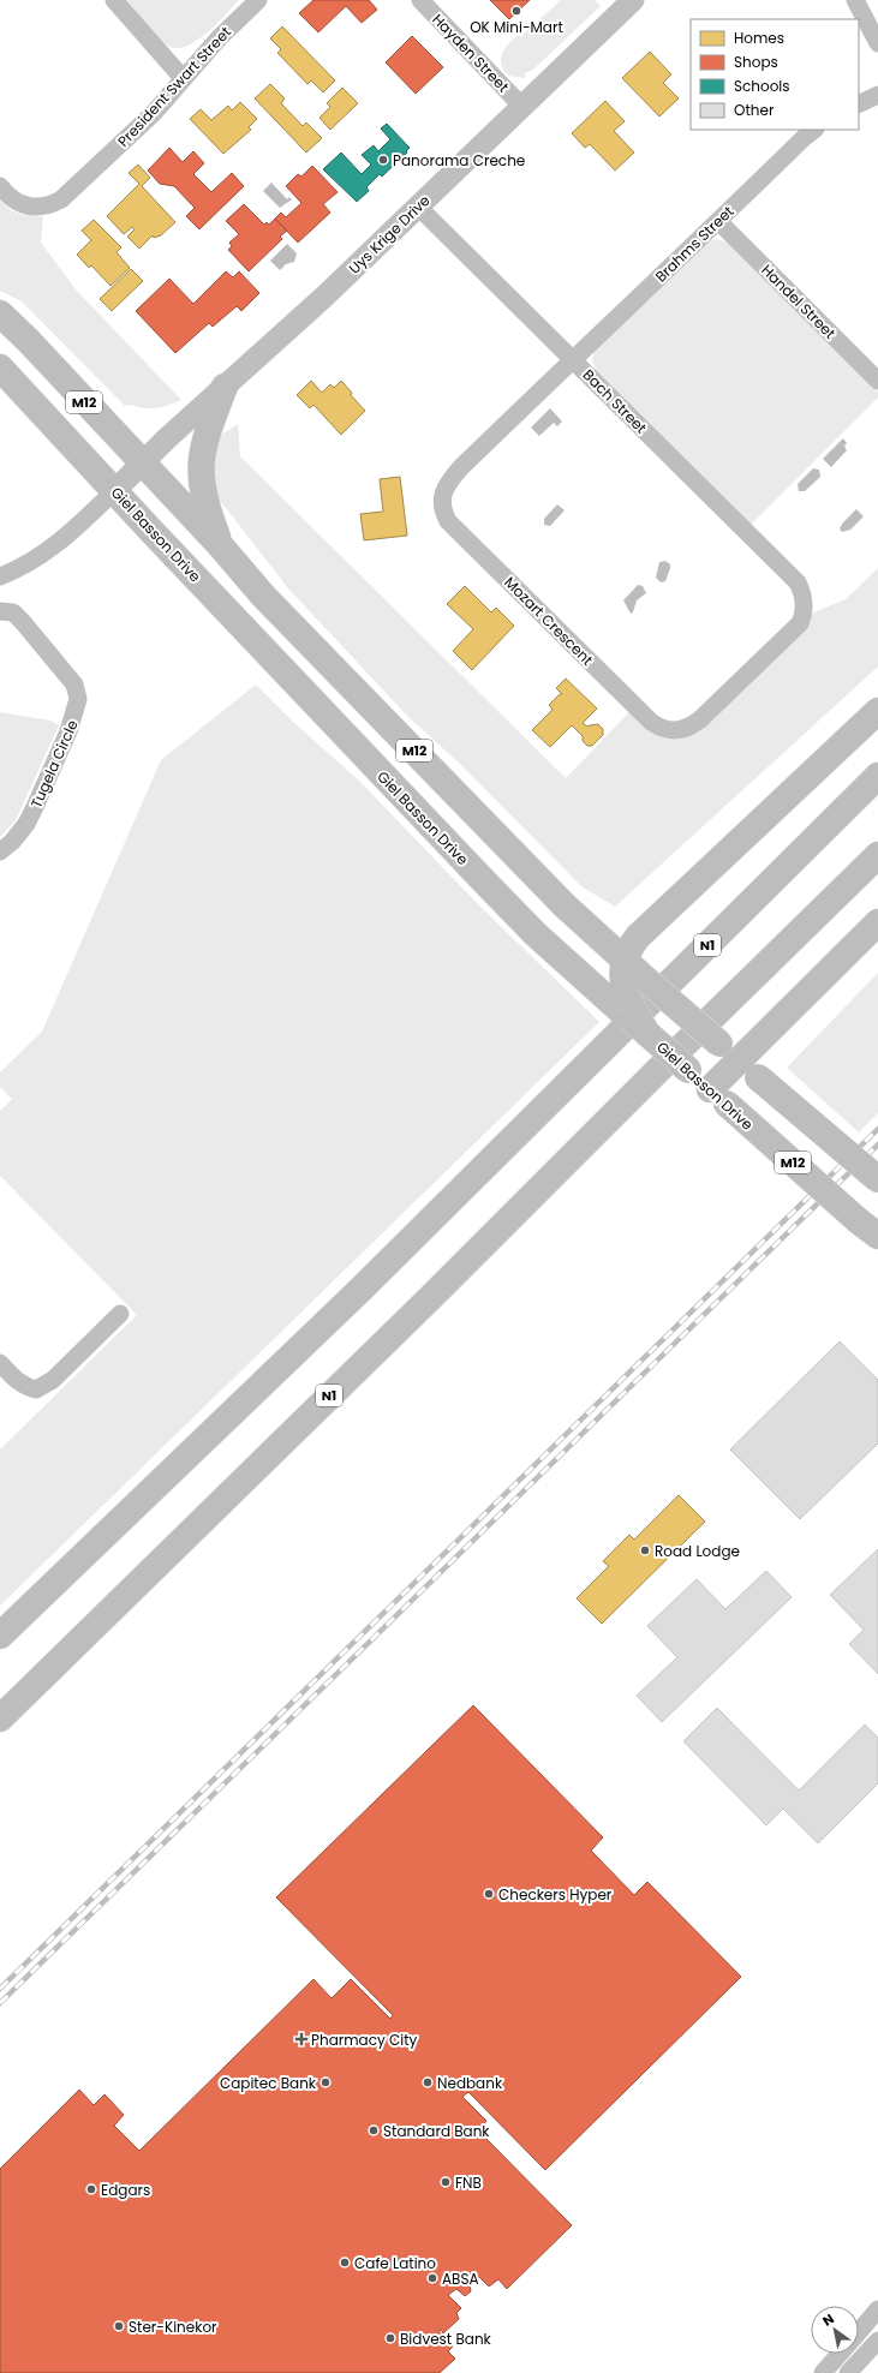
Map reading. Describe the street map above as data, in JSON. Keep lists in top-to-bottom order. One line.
{"streets":{"main road":["M12","Giel Basson Drive","N1"],"street":["Hayden Street","President Swart Street","Uys Krige Drive","Brahms Street","Handel Street","Bach Street","Mozart Crescent","Tugela Circle"]},"crossings":[["Hayden Street","Uys Krige Drive"],["Uys Krige Drive","Bach Street"],["Uys Krige Drive","M12"],["Uys Krige Drive","Giel Basson Drive"],["Brahms Street","Handel Street"],["Brahms Street","Bach Street"],["Brahms Street","Mozart Crescent"],["Bach Street","Mozart Crescent"]],"places":{"other":["OK Mini-Mart","Panorama Creche","Road Lodge","Checkers Hyper","Capitec Bank","Nedbank","Standard Bank","FNB","Edgars","Cafe Latino","ABSA","Ster-Kinekor","Bidvest Bank"],"health":["Pharmacy City"]},"legend":["Homes","Shops","Schools","Other"],"north":"top left"}
